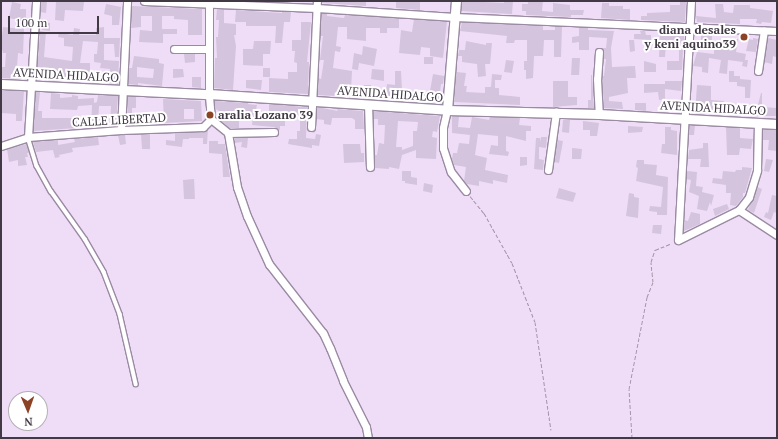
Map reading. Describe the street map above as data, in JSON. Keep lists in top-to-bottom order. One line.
{"streets":{"street":["AVENIDA HIDALGO","CALLE LIBERTAD"]},"places":["diana desales y keni aquino39","aralia Lozano 39"],"scale_bar":"100 m","north":"bottom"}
